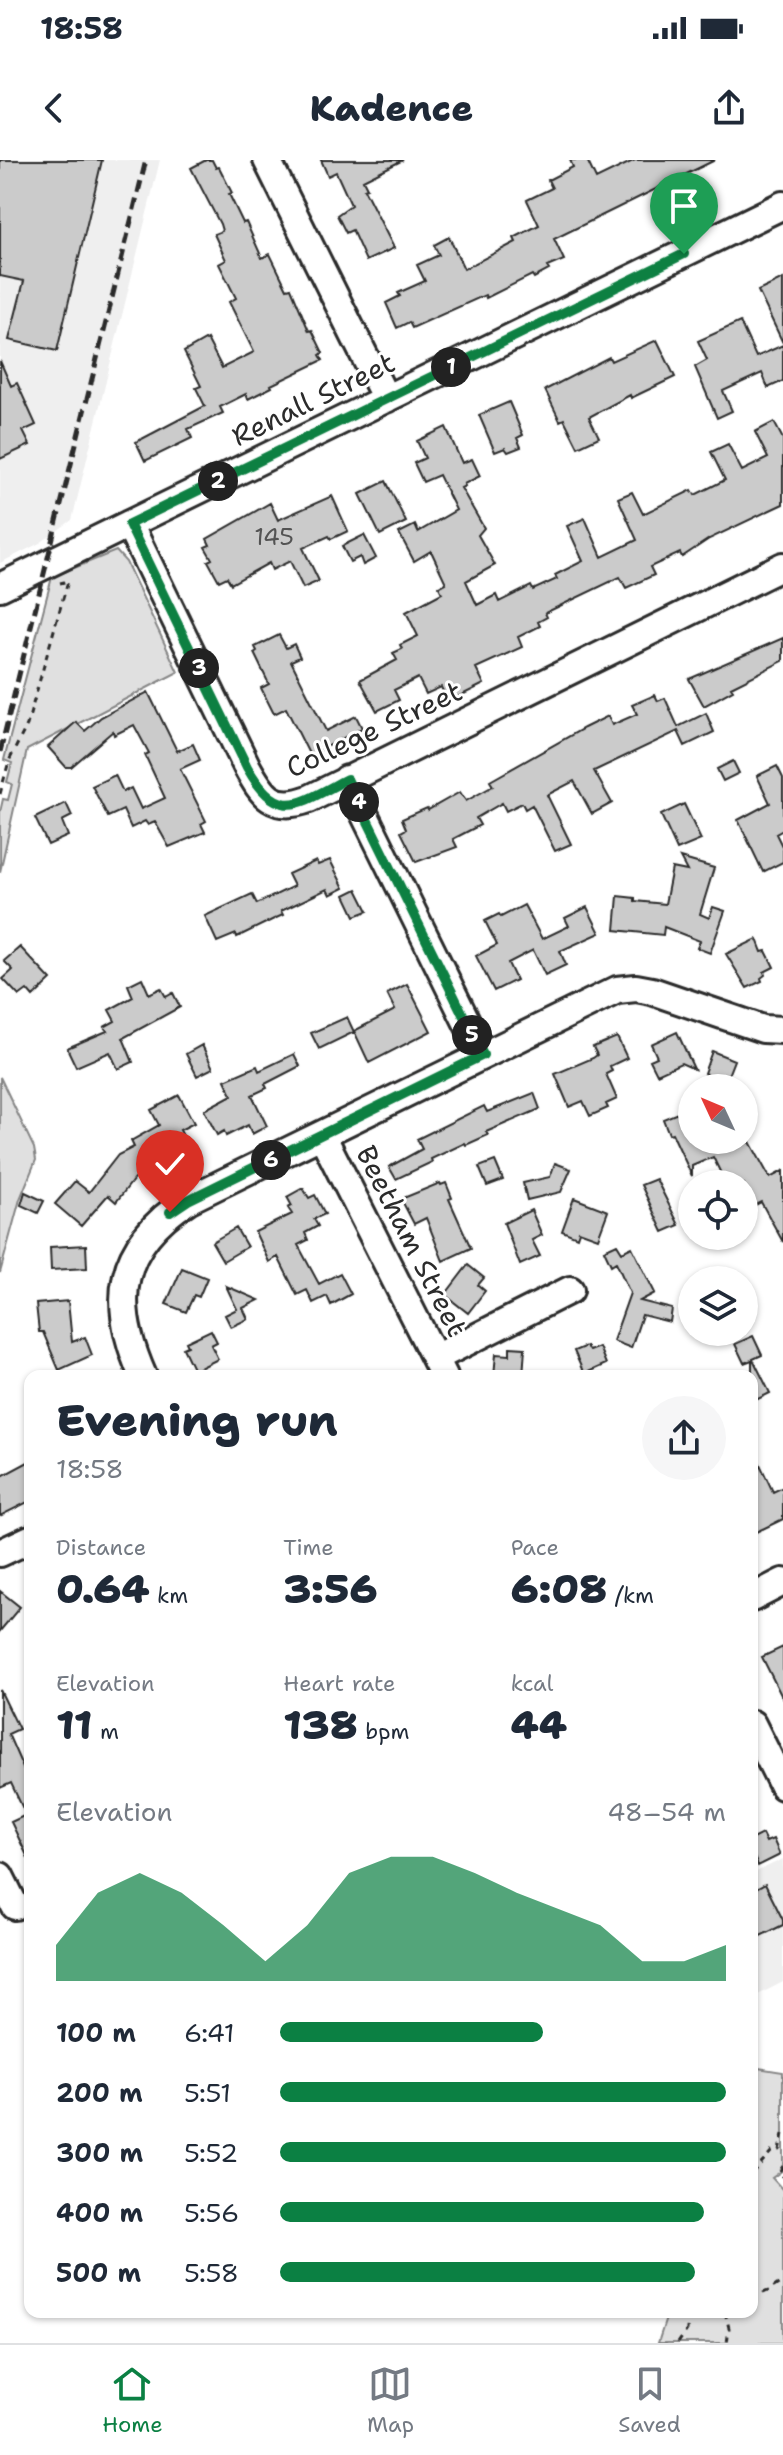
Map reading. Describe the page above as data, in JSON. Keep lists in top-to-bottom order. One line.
{"streets":{"street":["Renall Street","College Street","Beetham Street"]},"crossings":[["Renall Street","College Street"]],"house_numbers":["145"],"north":"top left","page":{"status":"18:58","header":"Kadence","pins":["1","2","3","4","5","6"],"heading":["Evening run","18:58"],"stats":[["Distance","0.64 km"],["Time","3:56"],["Pace","6:08 /km"],["Elevation","11 m"],["Heart rate","138 bpm"],["kcal","44"]],"chart":["Elevation","48–54 m"],"list":[{"name":"100 m","note":"6:41"},{"name":"200 m","note":"5:51"},{"name":"300 m","note":"5:52"},{"name":"400 m","note":"5:56"},{"name":"500 m","note":"5:58"}],"tabs":["Home","Map","Saved"]}}
